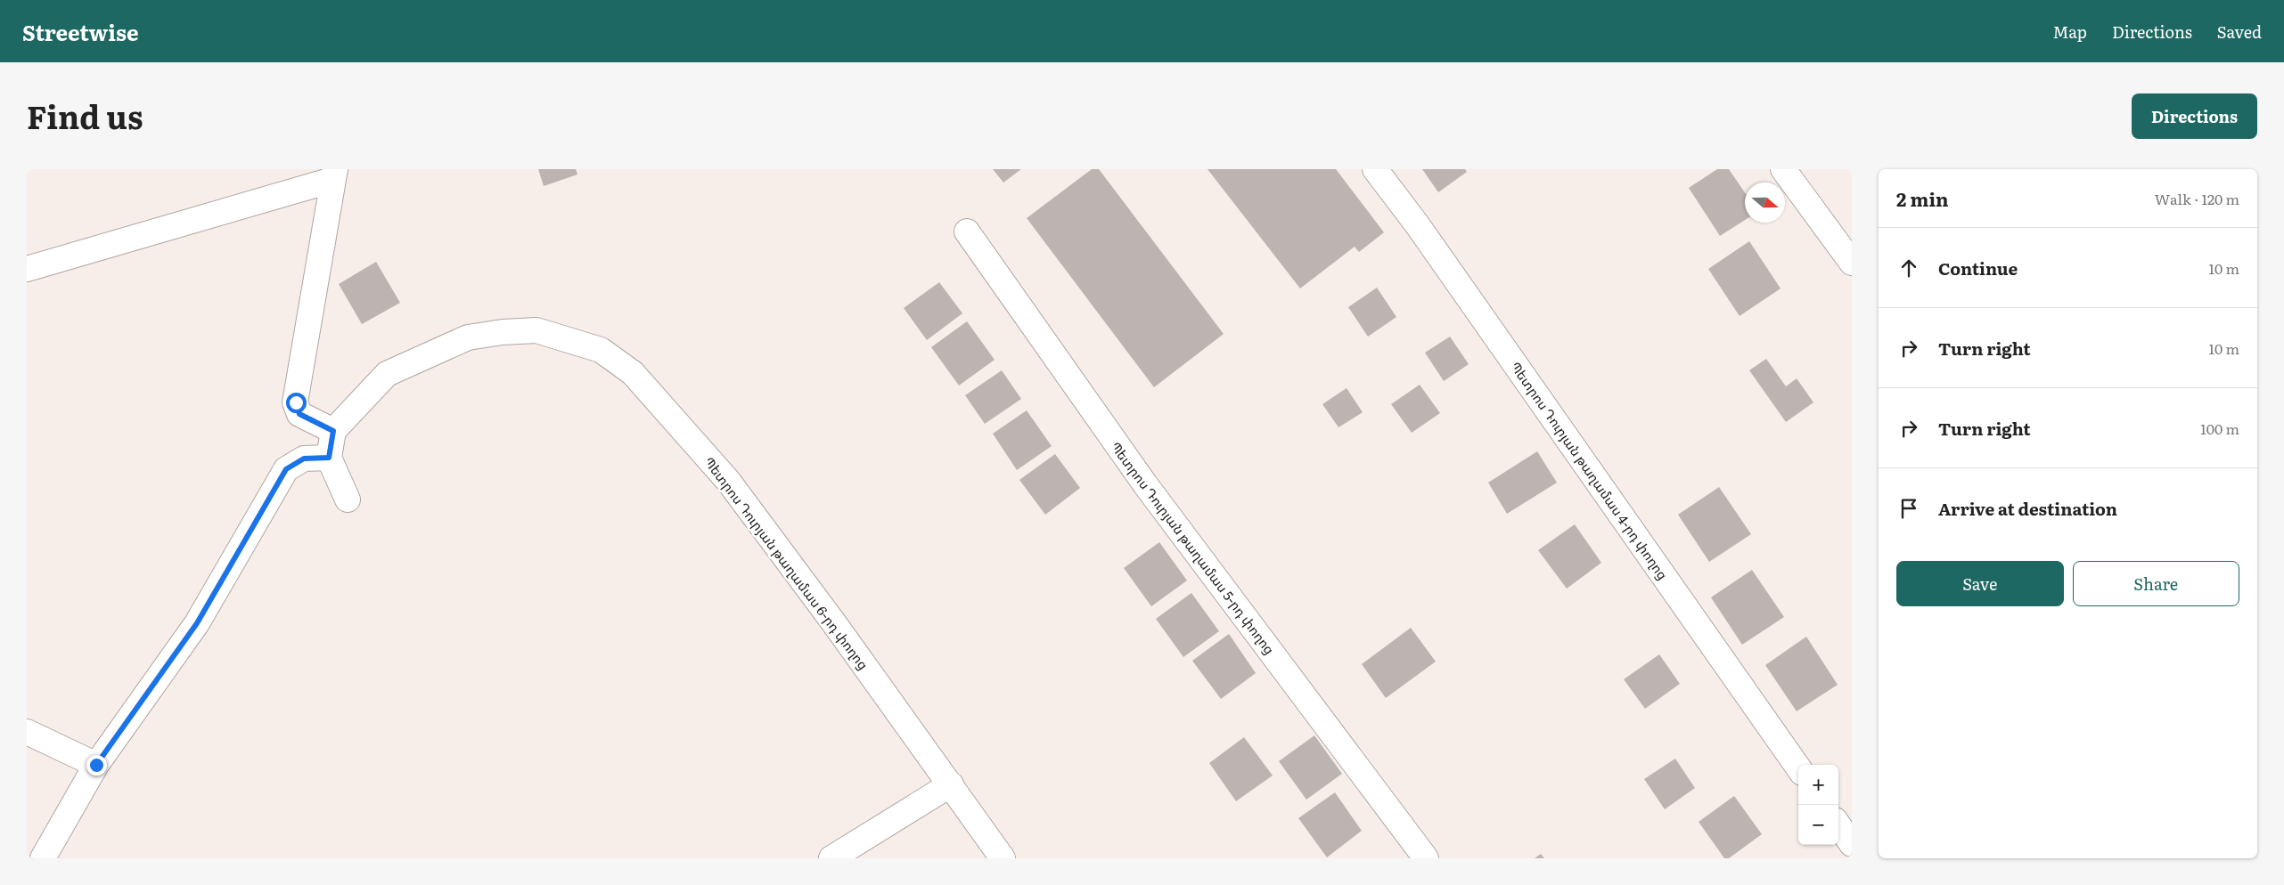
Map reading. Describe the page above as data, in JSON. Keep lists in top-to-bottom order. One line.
{"streets":{"street":["Պետրոս Դուրյան թաղամաս 4-րդ փողոց","Պետրոս Դուրյան թաղամաս 5-րդ փողոց","Պետրոս Դուրյան թաղամաս 6-րդ փողոց"]},"north":"right","page":{"header":"Streetwise","nav":["Map","Directions","Saved"],"title":"Find us","buttons":["Directions",["Save","Share"]],"heading":["2 min","Walk · 120 m"],"list":[["Continue","10 m"],["Turn right","10 m"],["Turn right","100 m"],"Arrive at destination"],"map_buttons":["+","−"]}}
